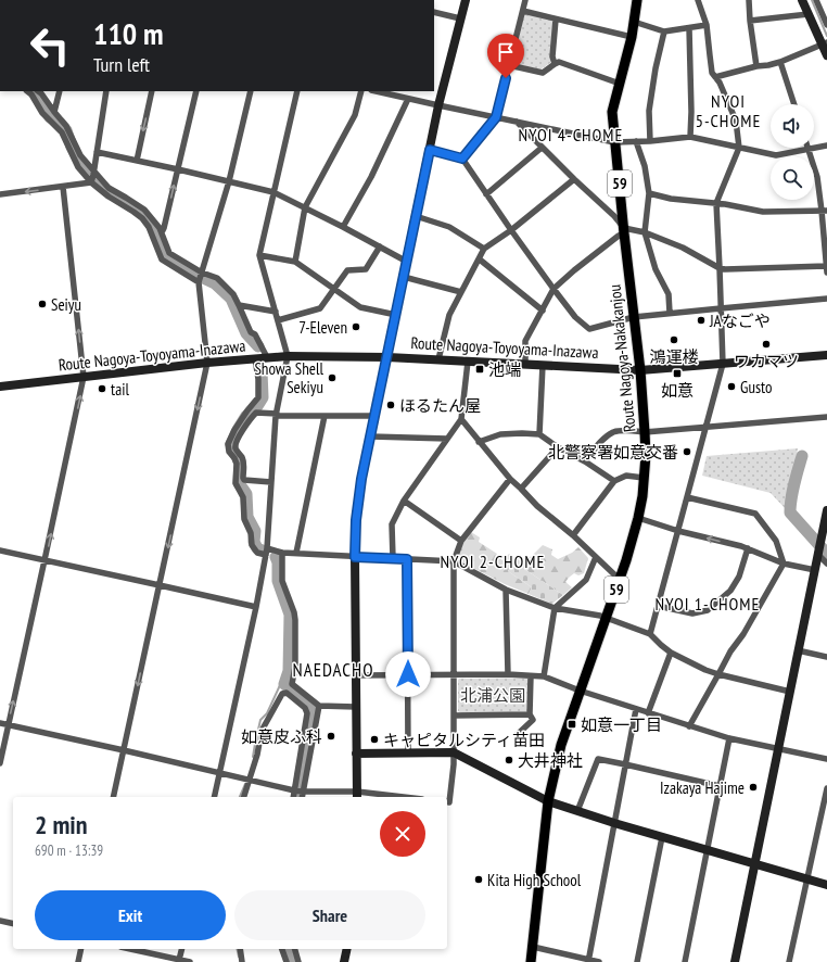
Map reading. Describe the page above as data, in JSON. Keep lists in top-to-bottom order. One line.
{"streets":{"main road":["59","Route Nagoya-Nakakanjou"],"street":["Route Nagoya-Toyoyama-Inazawa"]},"crossings":[["Route Nagoya-Toyoyama-Inazawa","Route Nagoya-Nakakanjou"]],"districts":["NYOI 5-CHOME","NYOI 4-CHOME","NYOI 2-CHOME","NYOI 1-CHOME","NAEDACHO"],"parks":["北浦公園"],"places":{"other":["Seiyu","JAなごや","7-Eleven","鴻運楼","ワカマツ","Showa Shell Sekiyu","Gusto","tail","ほるたん屋","北警察署如意交番","如意皮ふ科","キャピタルシティ苗田","大井神社","Izakaya Hajime","Kita High School"],"transit":["池端","如意","如意一丁目"]},"page":{"turn":["110 m","Turn left"],"heading":["2 min","690 m · 13:39"],"buttons":["Exit","Share"]}}
